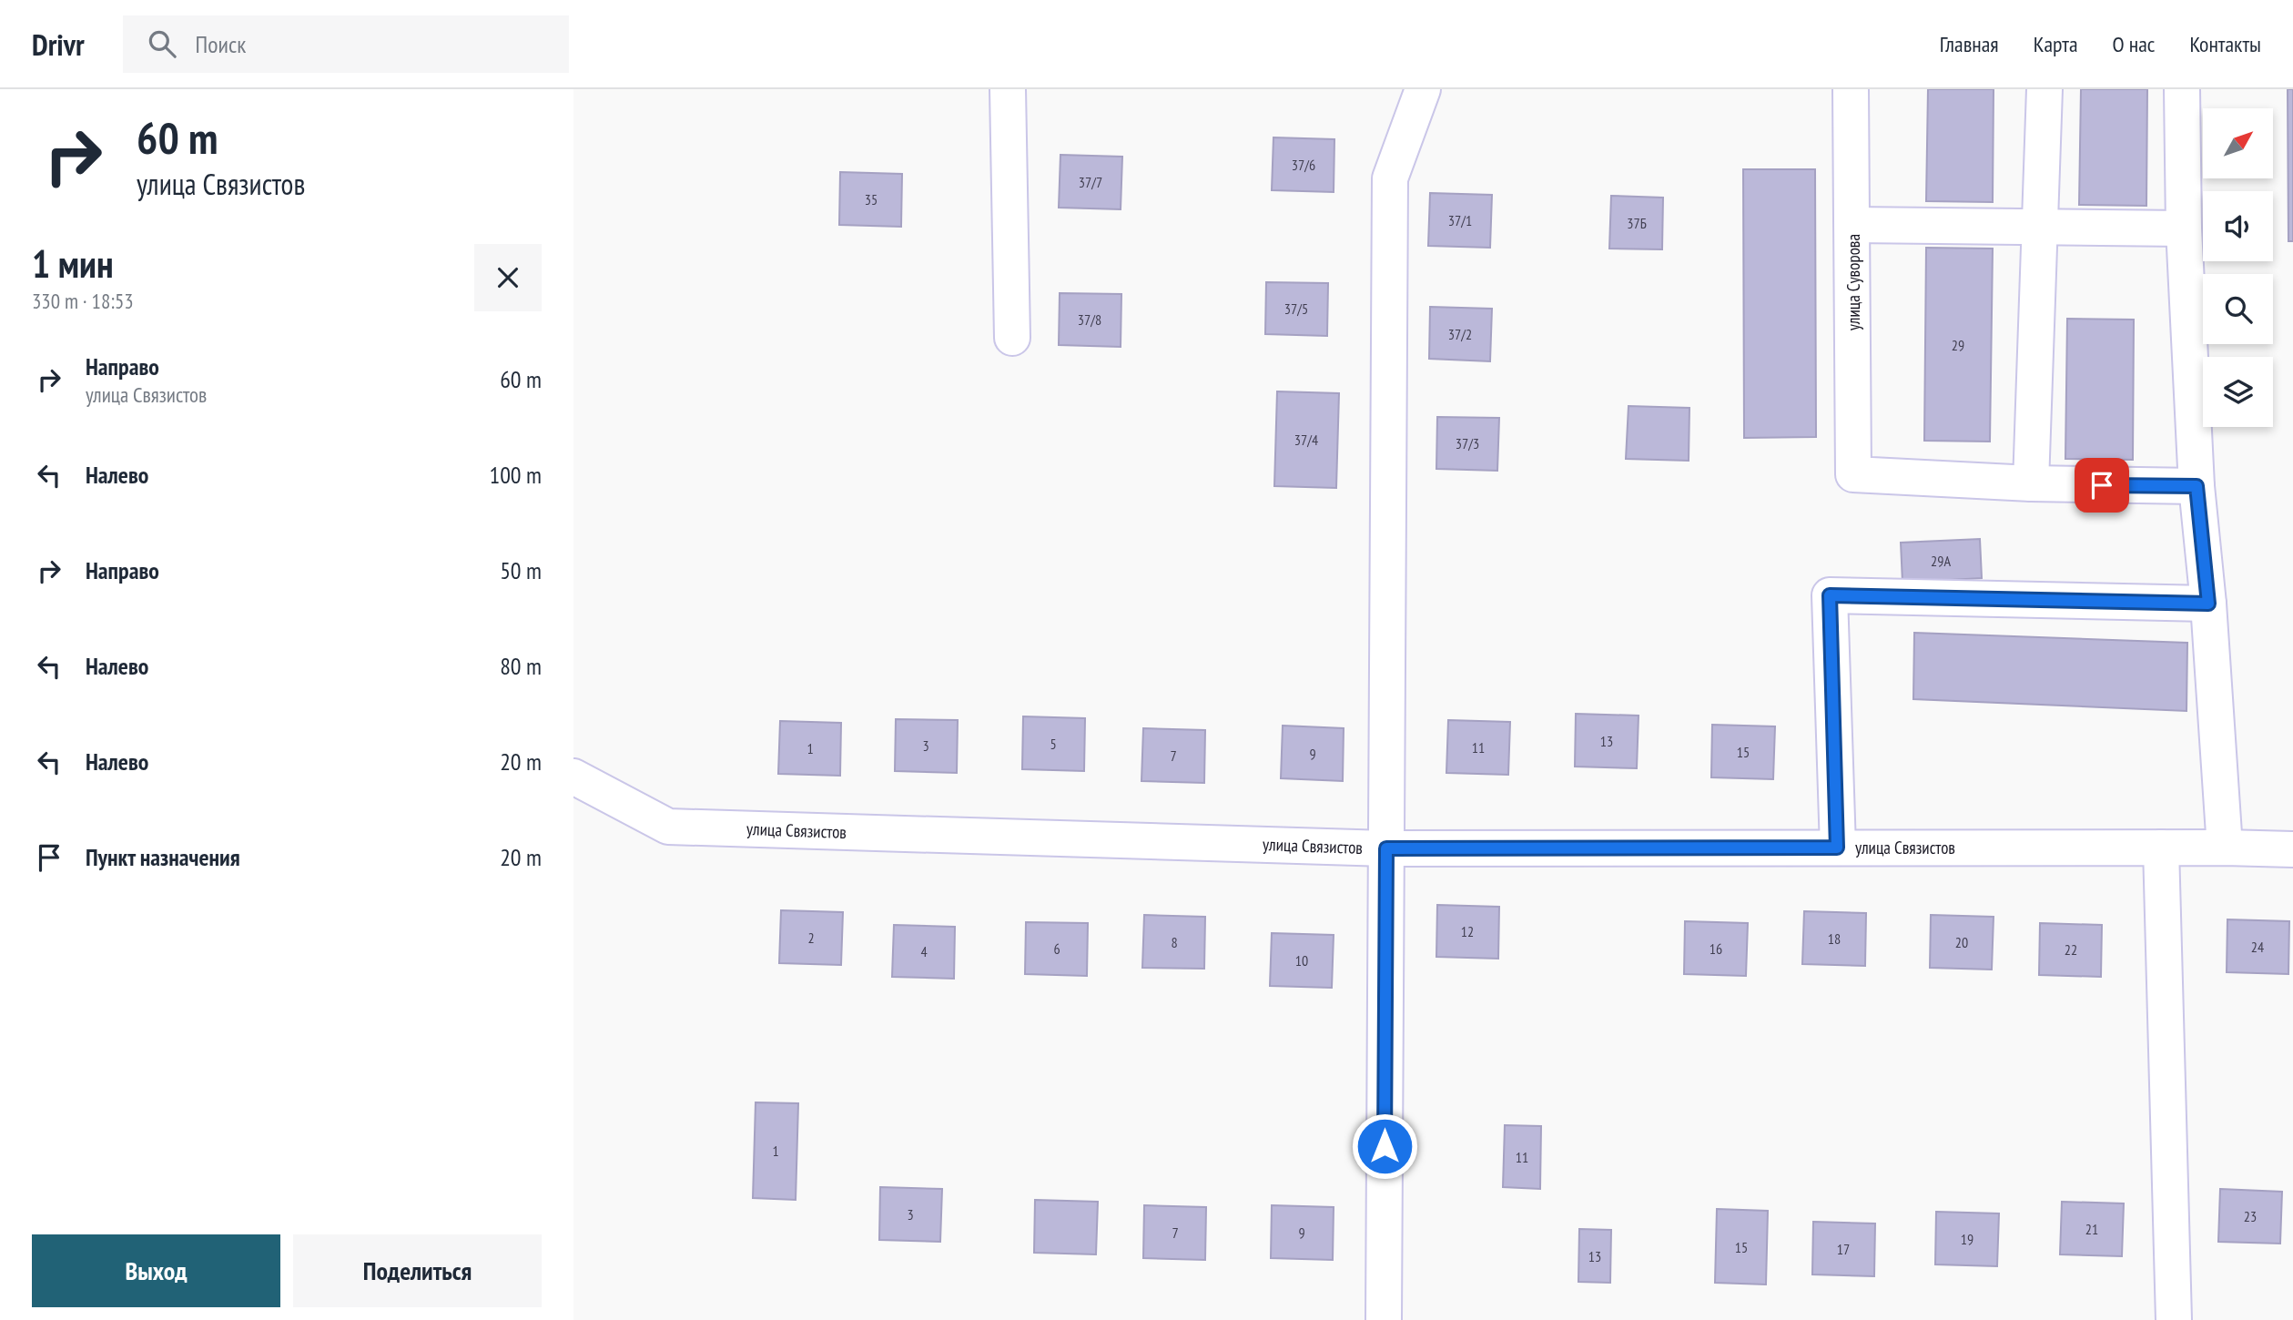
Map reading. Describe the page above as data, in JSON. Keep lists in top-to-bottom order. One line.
{"streets":{"street":["улица Суворова","улица Связистов"]},"house_numbers":["37/6","37/7","35","37/1","37Б","37/5","37/8","37/2","29","37/4","37/3","29А","13","5","3","11","1","15","9","7","12","2","18","8","20","24","6","16","22","4","10","1","11","3","23","21","7","9","19","15","17","13"],"north":"top right","page":{"header":"Drivr","search":"Поиск","nav":["Главная","Карта","О нас","Контакты"],"turn":["60 m","улица Связистов"],"heading":["1 мин","330 m · 18:53"],"list":[{"name":"Направо","note":"улица Связистов","value":"60 m"},{"name":"Налево","value":"100 m"},{"name":"Направо","value":"50 m"},{"name":"Налево","value":"80 m"},{"name":"Налево","value":"20 m"},{"name":"Пункт назначения","value":"20 m"}],"buttons":["Выход","Поделиться"]}}
